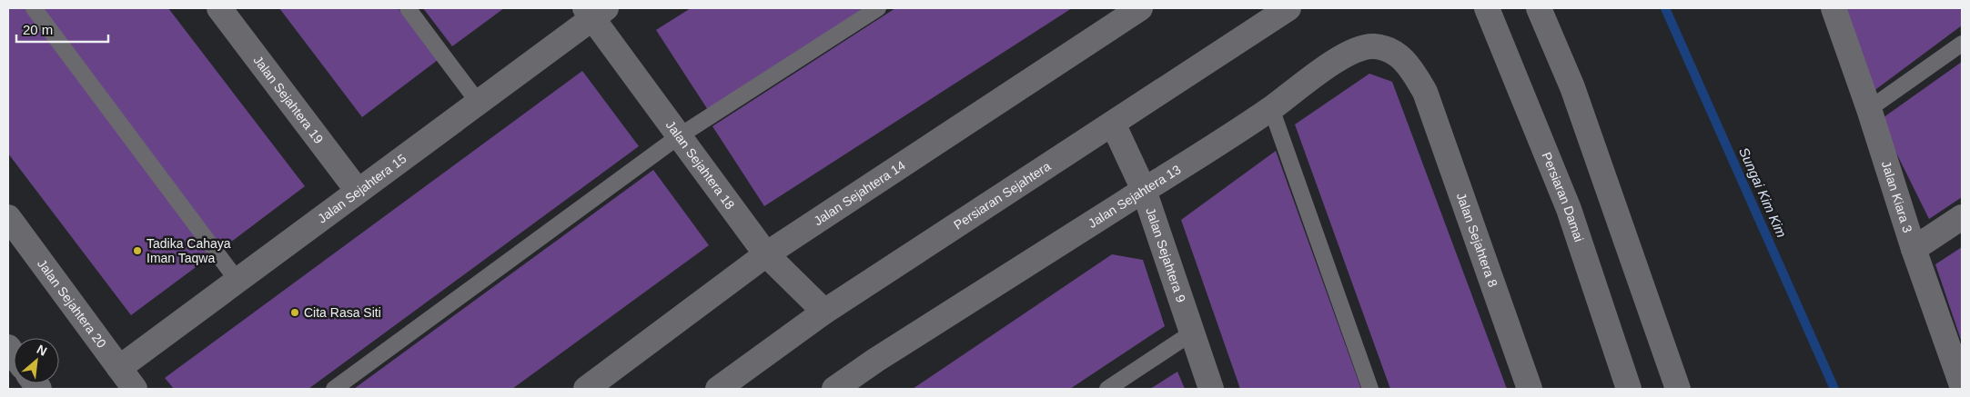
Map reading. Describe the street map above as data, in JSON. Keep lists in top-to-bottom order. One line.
{"streets":{"street":["Jalan Sejahtera 19","Jalan Sejahtera 18","Jalan Sejahtera 15","Jalan Sejahtera 14","Persiaran Sejahtera","Jalan Sejahtera 13","Jalan Kiara 3","Persiaran Damai","Jalan Sejahtera 8","Jalan Sejahtera 9","Jalan Sejahtera 20"]},"crossings":[["Jalan Sejahtera 19","Jalan Sejahtera 15"],["Jalan Sejahtera 18","Jalan Sejahtera 15"],["Jalan Sejahtera 18","Jalan Sejahtera 14"],["Jalan Sejahtera 18","Persiaran Sejahtera"],["Jalan Sejahtera 15","Jalan Sejahtera 20"],["Persiaran Sejahtera","Jalan Sejahtera 9"],["Jalan Sejahtera 13","Jalan Sejahtera 8"],["Jalan Sejahtera 13","Jalan Sejahtera 9"]],"water":["Sungai Kim Kim"],"places":["Tadika Cahaya Iman Taqwa","Cita Rasa Siti"],"scale_bar":"20 m","north":"top right"}
